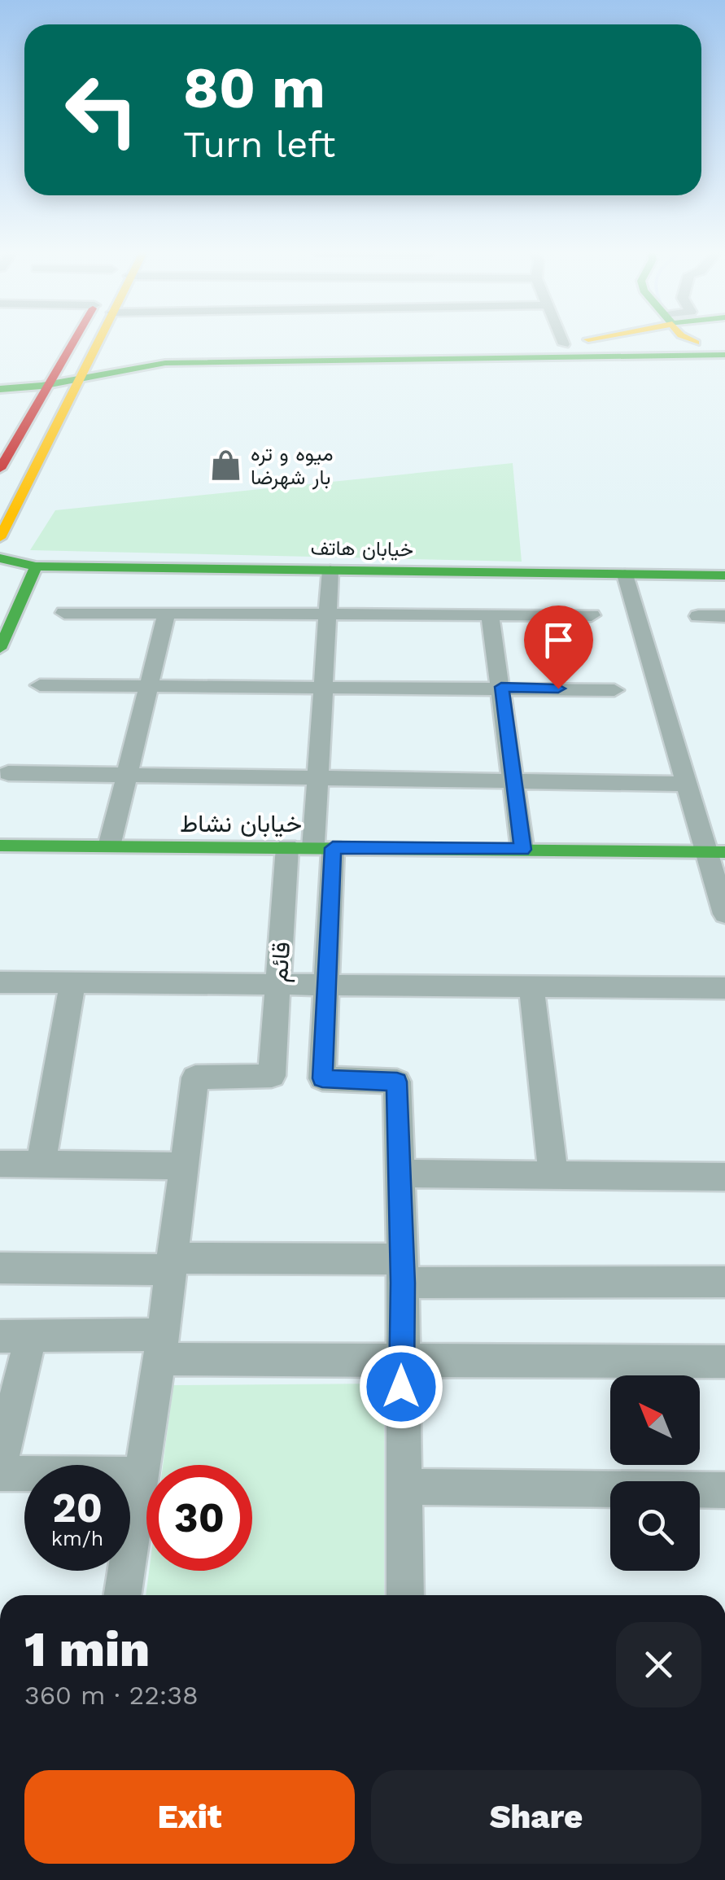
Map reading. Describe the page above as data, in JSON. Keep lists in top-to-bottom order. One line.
{"streets":{"main road":["خیابان هاتف","خیابان نشاط"],"street":["قائم"]},"crossings":[["خیابان نشاط","قائم"]],"places":{"shop":["میوه و تره بار شهرضا"]},"north":"top left","page":{"turn":["80 m","Turn left"],"speed":"20 km/h","limit":"30","heading":["1 min","360 m · 22:38"],"buttons":["Exit","Share"]}}
